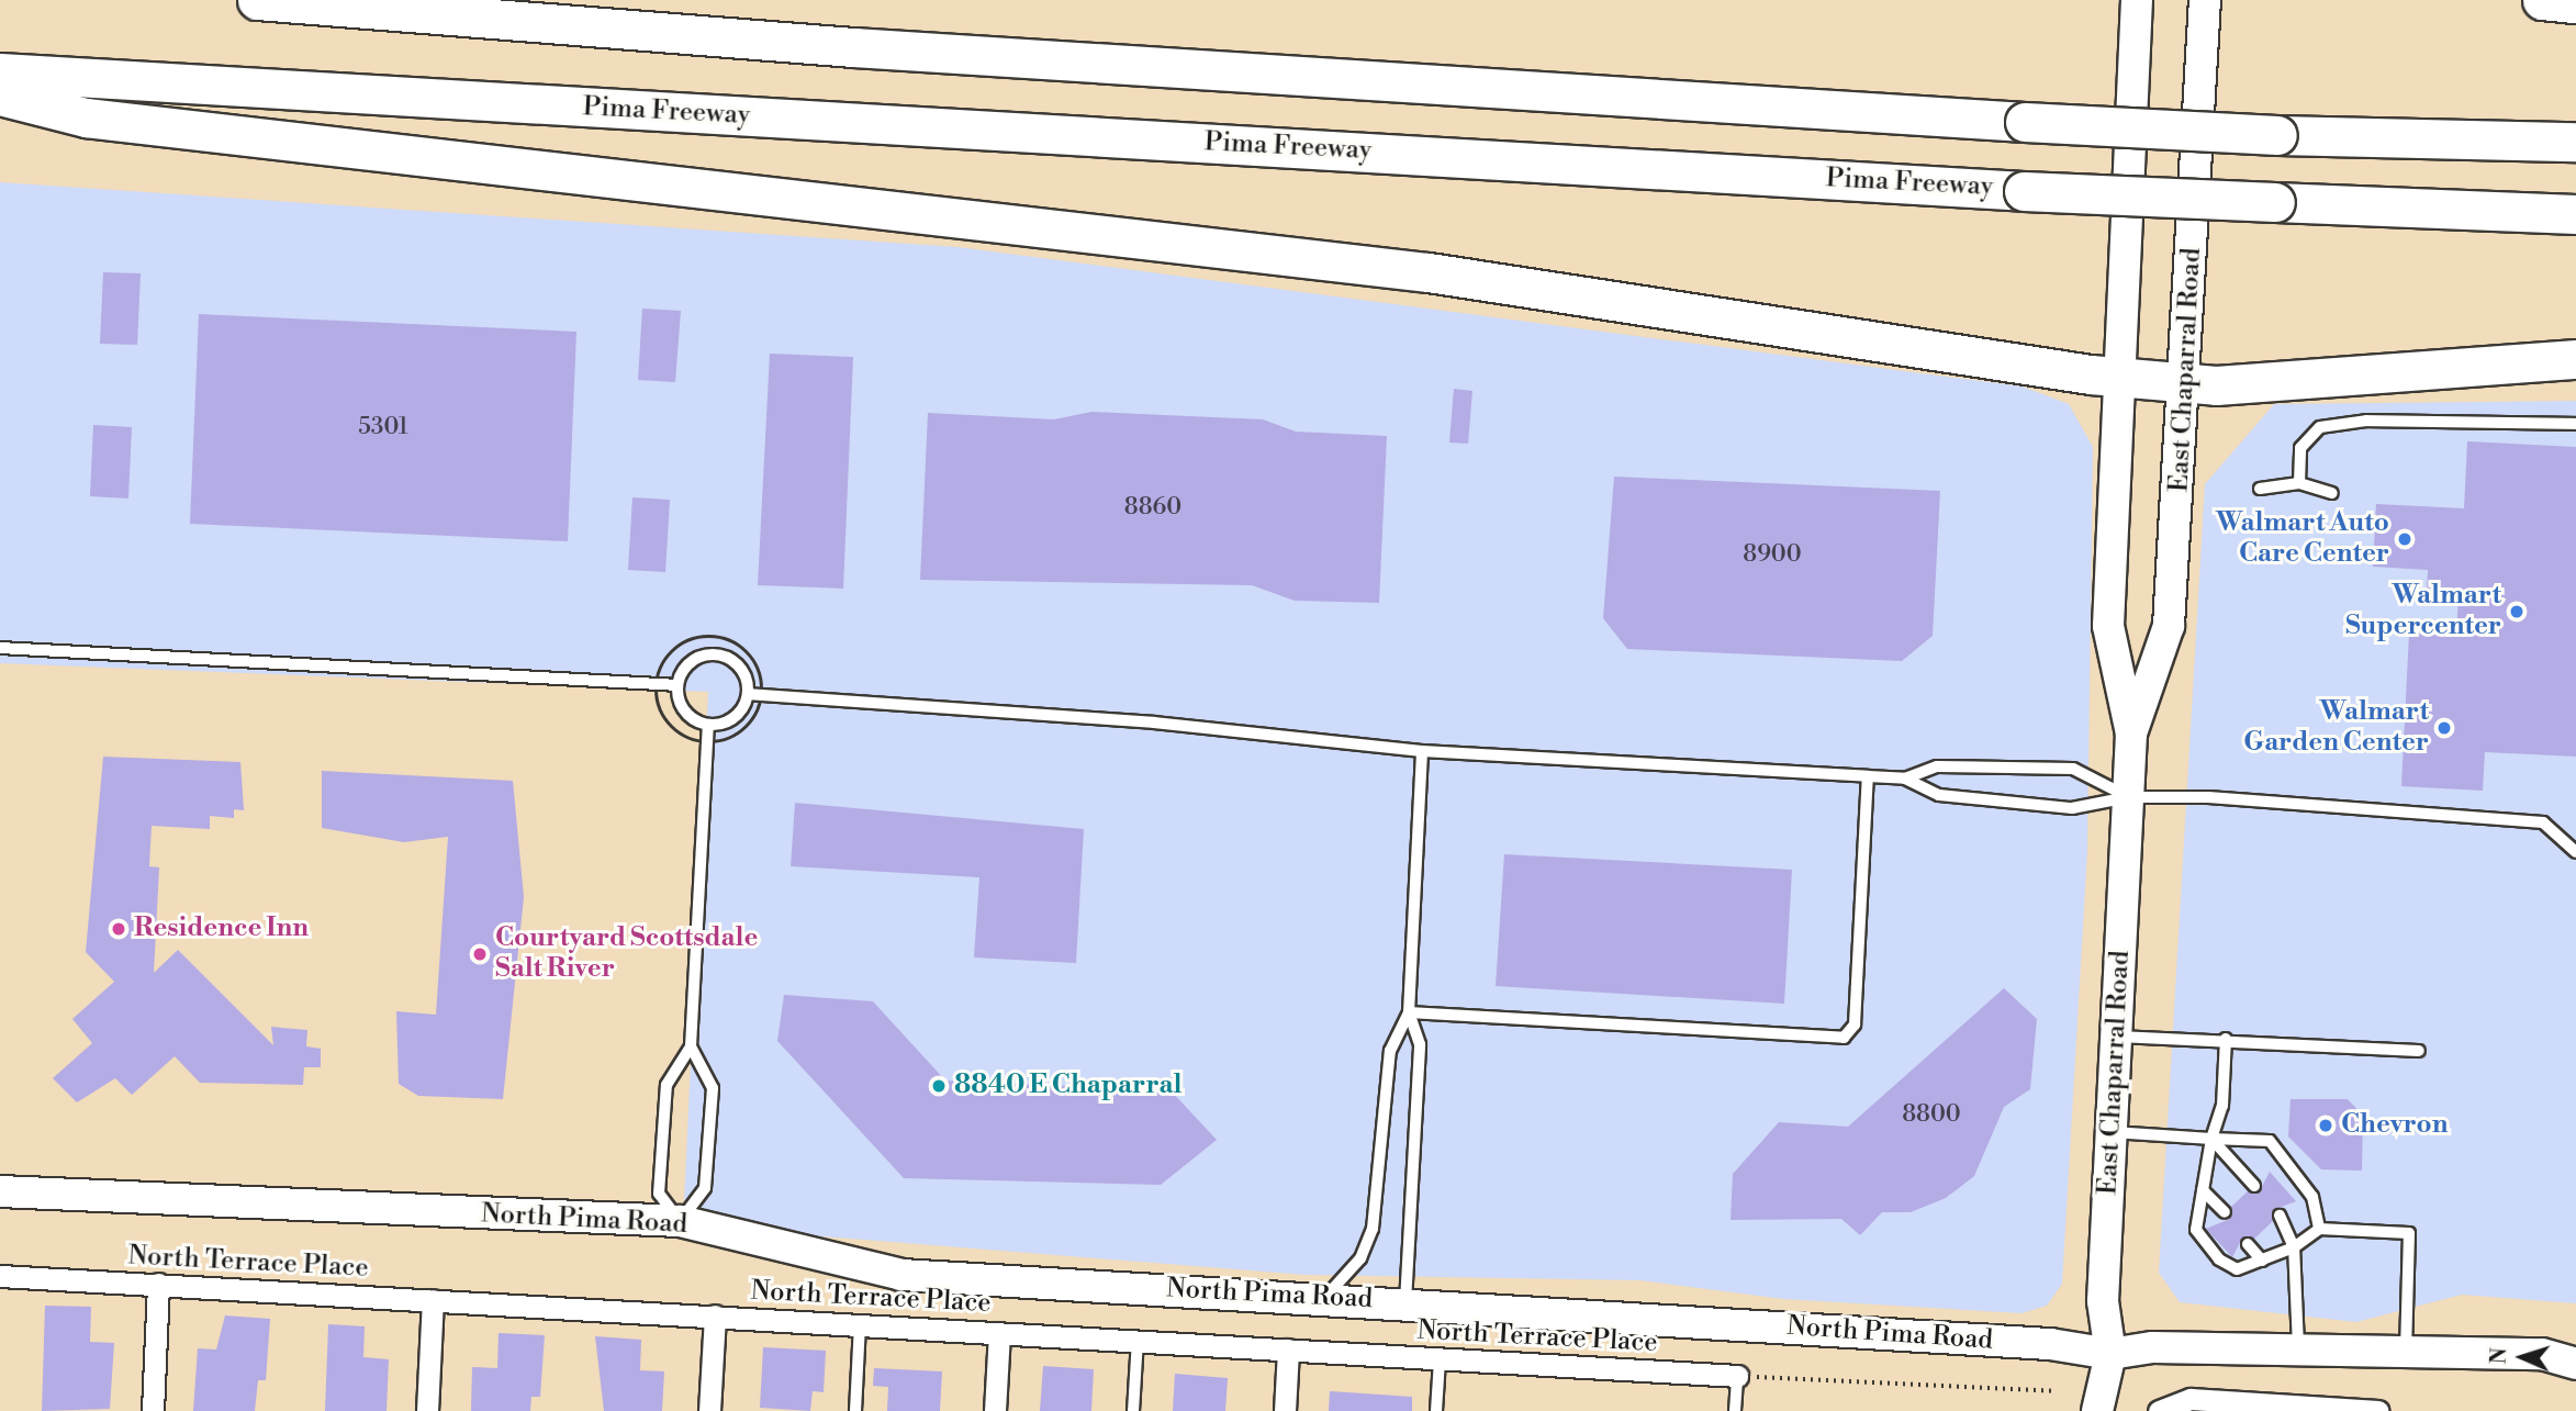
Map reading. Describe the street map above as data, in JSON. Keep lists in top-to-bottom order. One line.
{"streets":{"highway":["Pima Freeway"],"main road":["East Chaparral Road","North Pima Road"],"street":["North Terrace Place"]},"crossings":[["East Chaparral Road","North Pima Road"]],"places":["Walmart Auto Care Center","Walmart Supercenter","Walmart Garden Center","Residence Inn","Courtyard Scottsdale Salt River","8840 E Chaparral","Chevron"],"house_numbers":["5301","8860","8900","8800"],"north":"left"}
